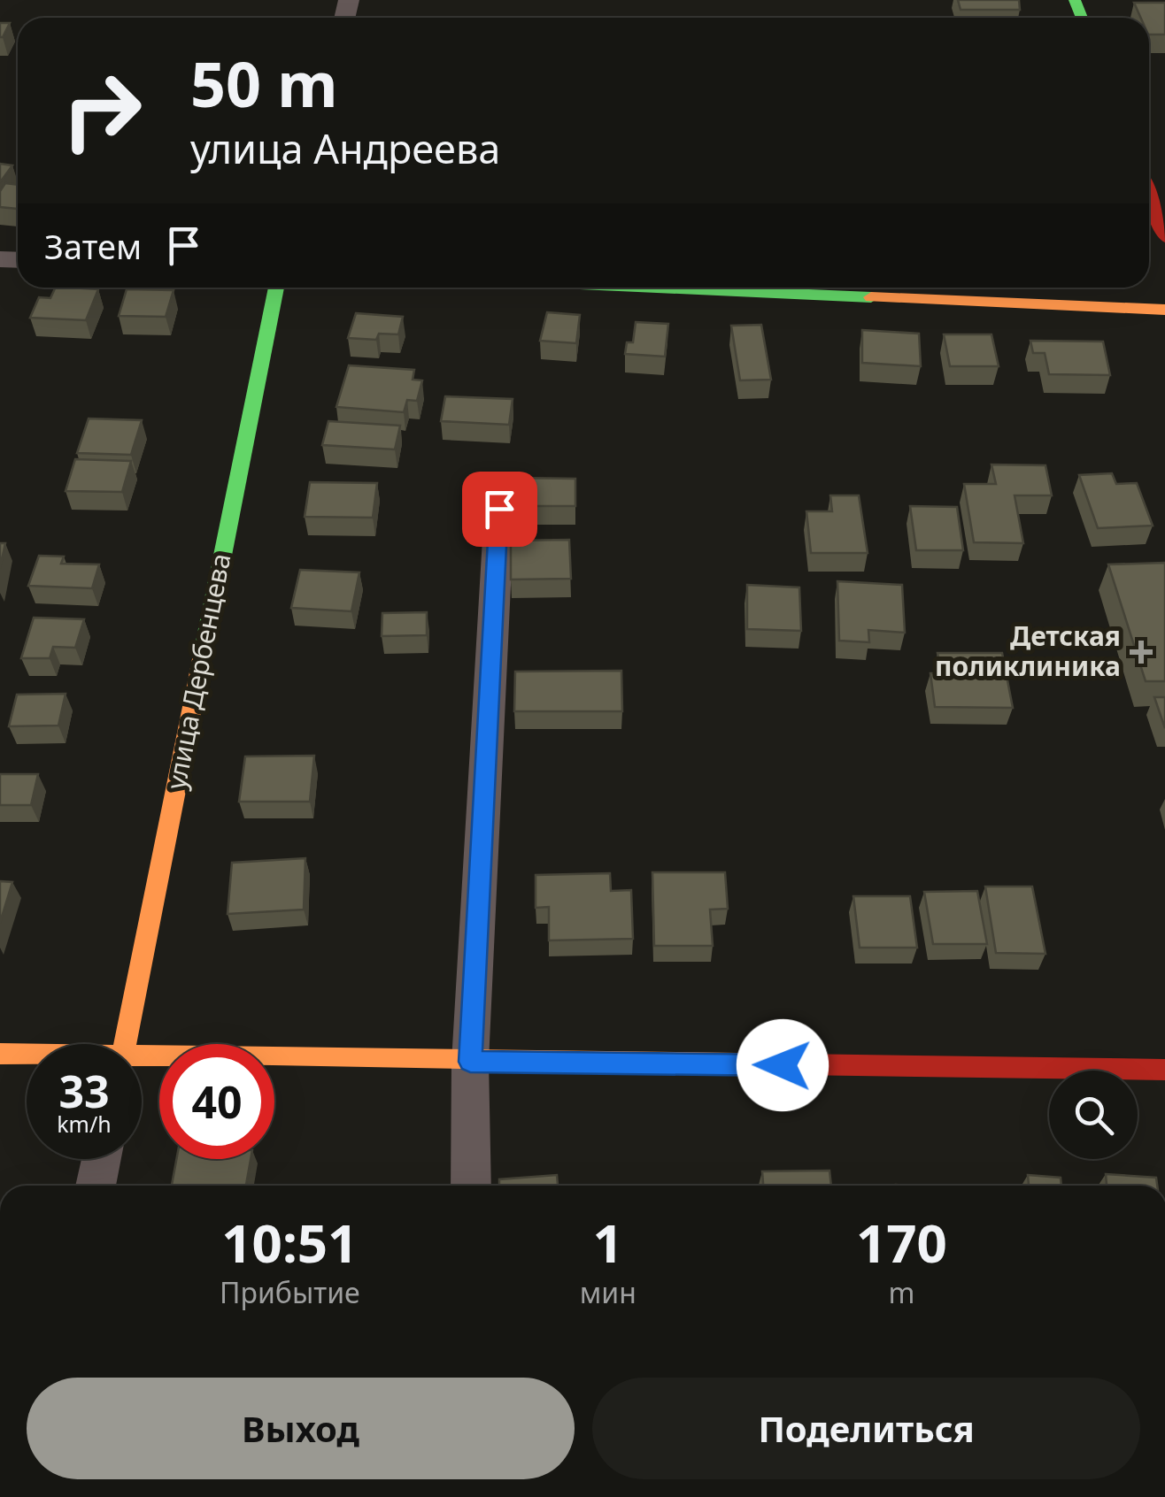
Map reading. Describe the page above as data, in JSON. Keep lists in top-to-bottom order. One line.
{"streets":{"street":["улица Дербенцева"]},"places":{"health":["Детская поликлиника"]},"page":{"turn":["50 m","улица Андреева"],"then":"Затем","speed":"33 km/h","limit":"40","eta":["10:51","Прибытие","1","мин","170","m"],"buttons":["Выход","Поделиться"]}}
